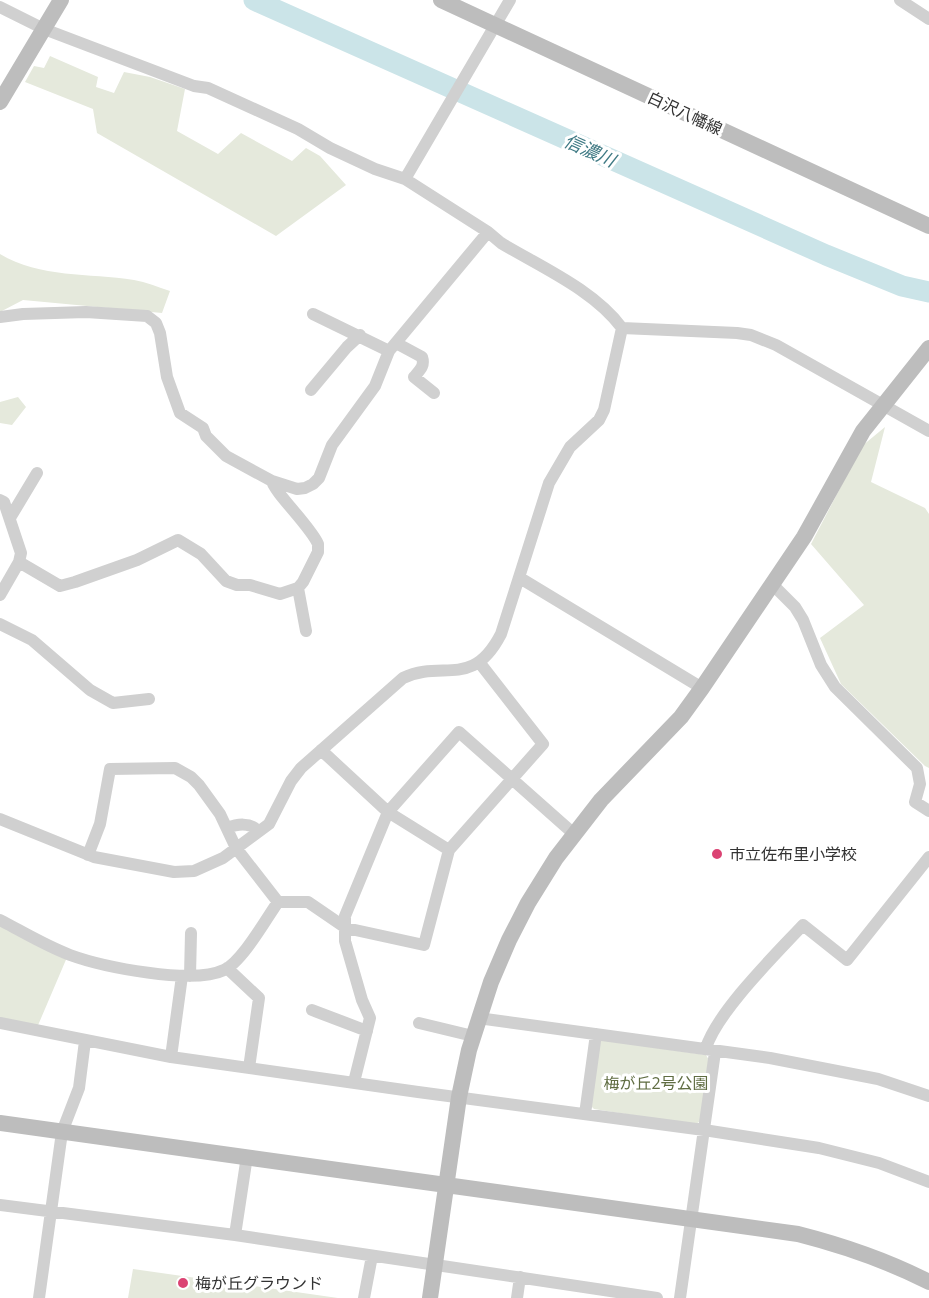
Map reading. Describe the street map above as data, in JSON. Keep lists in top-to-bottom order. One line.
{"streets":{"street":["白沢八幡線"]},"water":["信濃川"],"parks":["梅が丘2号公園"],"places":["市立佐布里小学校","梅が丘グラウンド"]}
